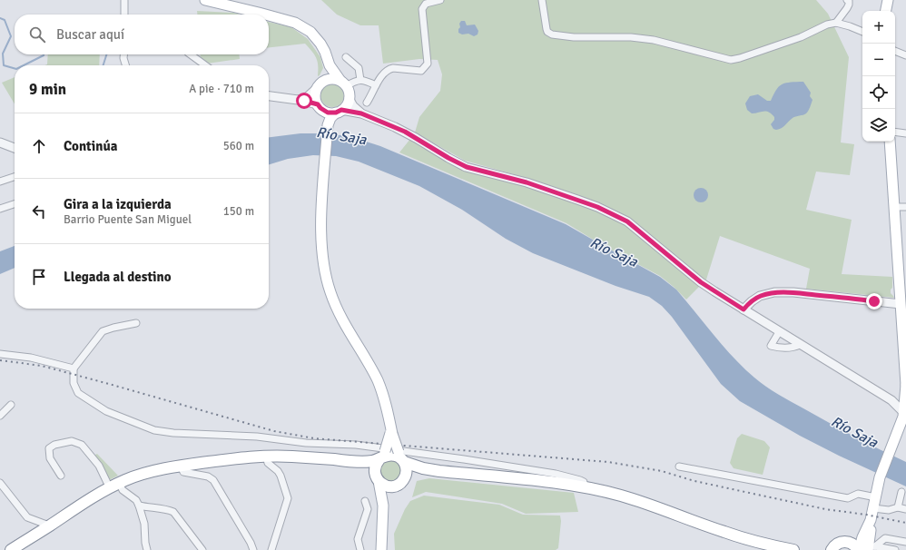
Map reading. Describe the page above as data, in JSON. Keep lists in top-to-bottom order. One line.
{"water":["Río Saja"],"page":{"map_buttons":["+","−"],"search":"Buscar aquí","heading":["9 min","A pie · 710 m"],"list":[["Continúa","560 m"],["Gira a la izquierda","Barrio Puente San Miguel","150 m"],"Llegada al destino"]}}
